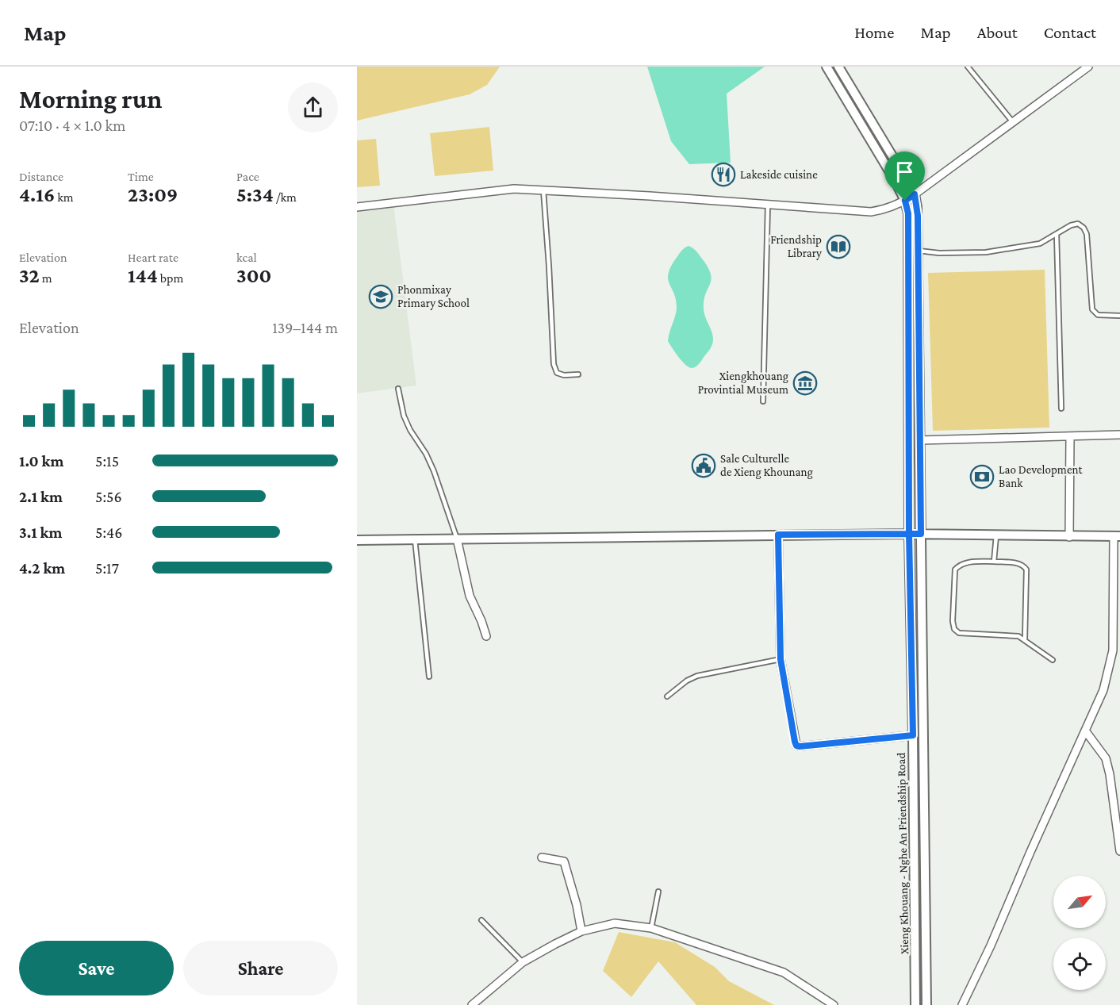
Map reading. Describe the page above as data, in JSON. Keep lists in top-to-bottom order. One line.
{"streets":{"street":["Xieng Khouang - Nghe An Friendship Road"]},"places":{"restaurant":["Lakeside cuisine"],"library":["Friendship Library"],"school or university":["Phonmixay Primary School"],"museum":["Xiengkhouang Provintial Museum"],"public building":["Sale Culturelle de Xieng Khounang"],"bank":["Lao Development Bank"]},"north":"top right","page":{"header":"Map","nav":["Home","Map","About","Contact"],"heading":["Morning run","07:10 · 4 × 1.0 km"],"stats":[["Distance","4.16 km"],["Time","23:09"],["Pace","5:34 /km"],["Elevation","32 m"],["Heart rate","144 bpm"],["kcal","300"]],"chart":["Elevation","139–144 m"],"list":[{"name":"1.0 km","note":"5:15"},{"name":"2.1 km","note":"5:56"},{"name":"3.1 km","note":"5:46"},{"name":"4.2 km","note":"5:17"}],"buttons":["Save","Share"]}}
